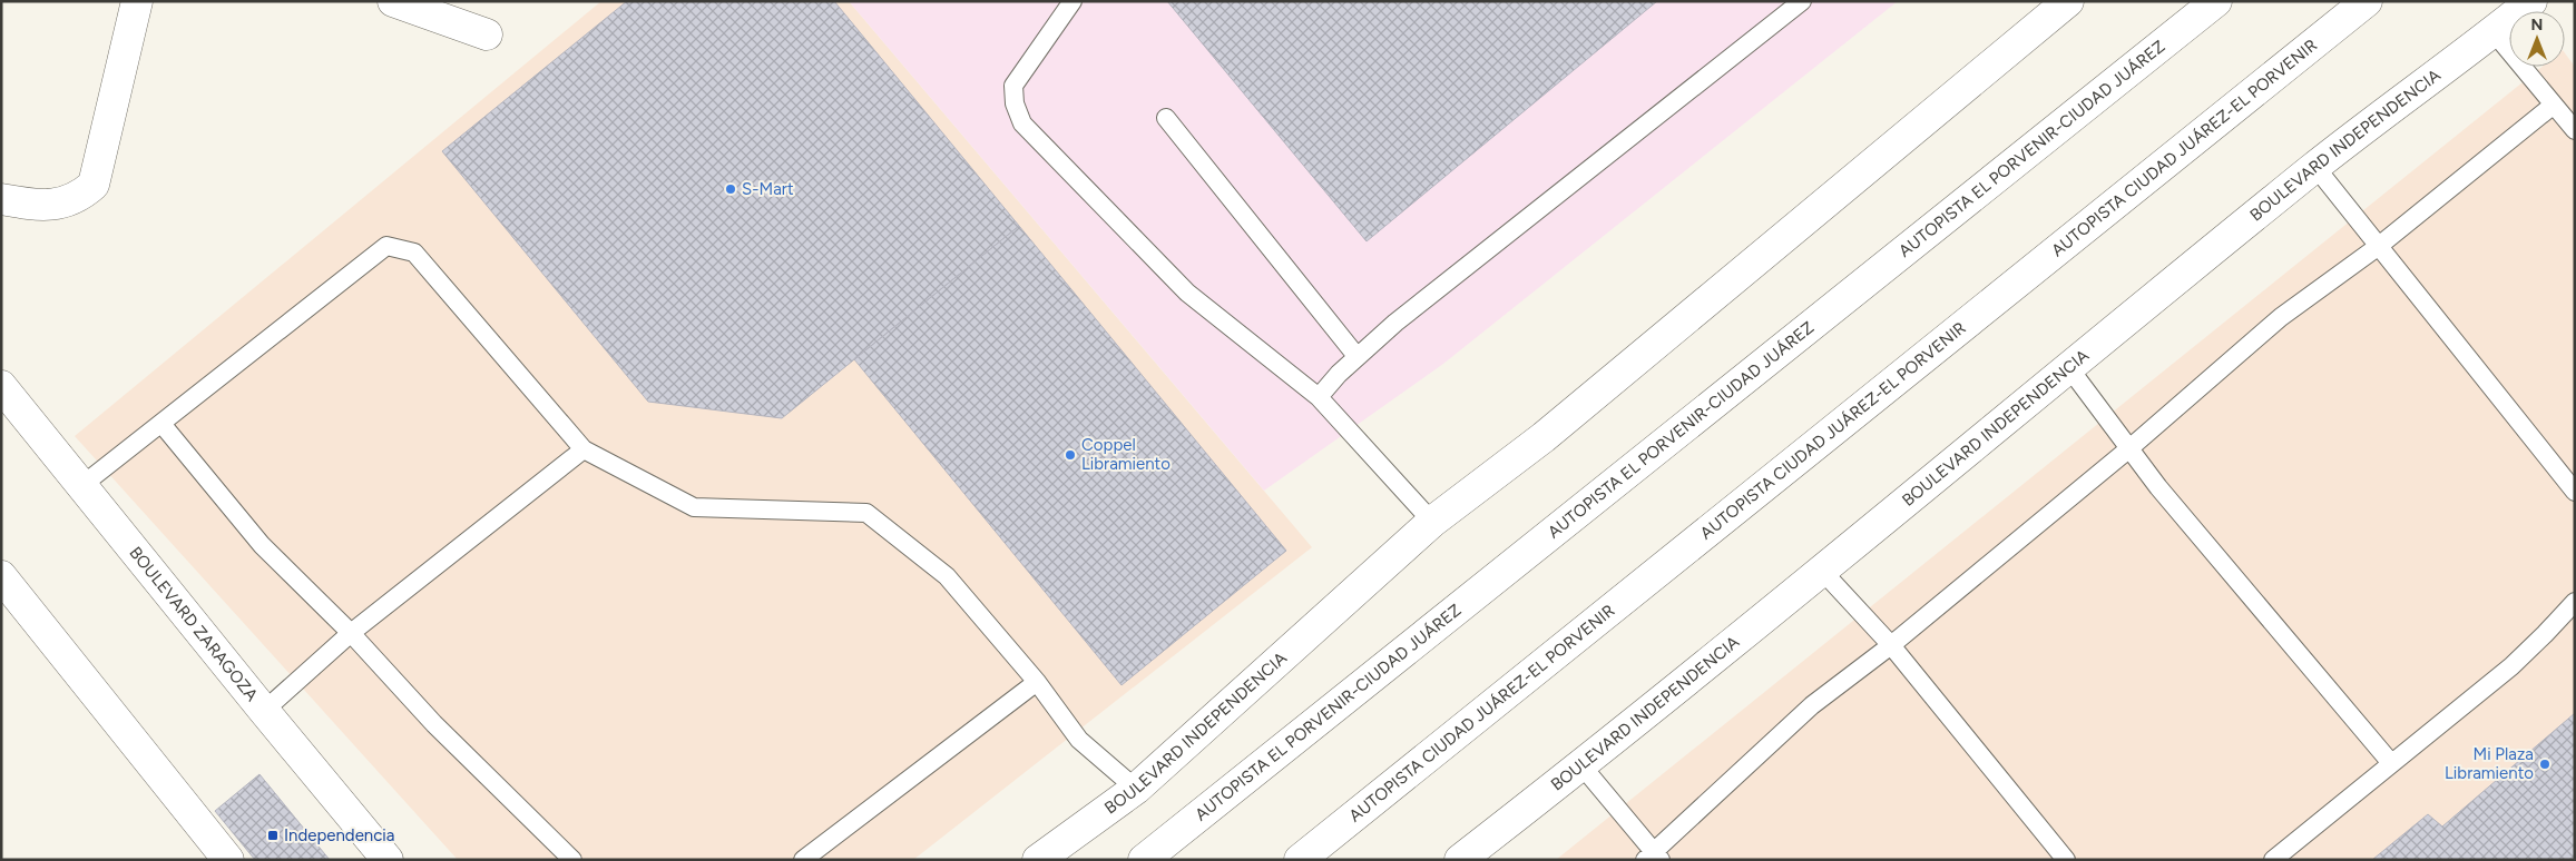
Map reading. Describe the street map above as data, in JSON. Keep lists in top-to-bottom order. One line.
{"streets":{"main road":["BOULEVARD INDEPENDENCIA","AUTOPISTA CIUDAD JUÁREZ-EL PORVENIR","AUTOPISTA EL PORVENIR-CIUDAD JUÁREZ","BOULEVARD ZARAGOZA"]},"places":{"other":["S-Mart","Coppel Libramiento","Mi Plaza Libramiento"],"transit":["Independencia"]},"north":"top"}
